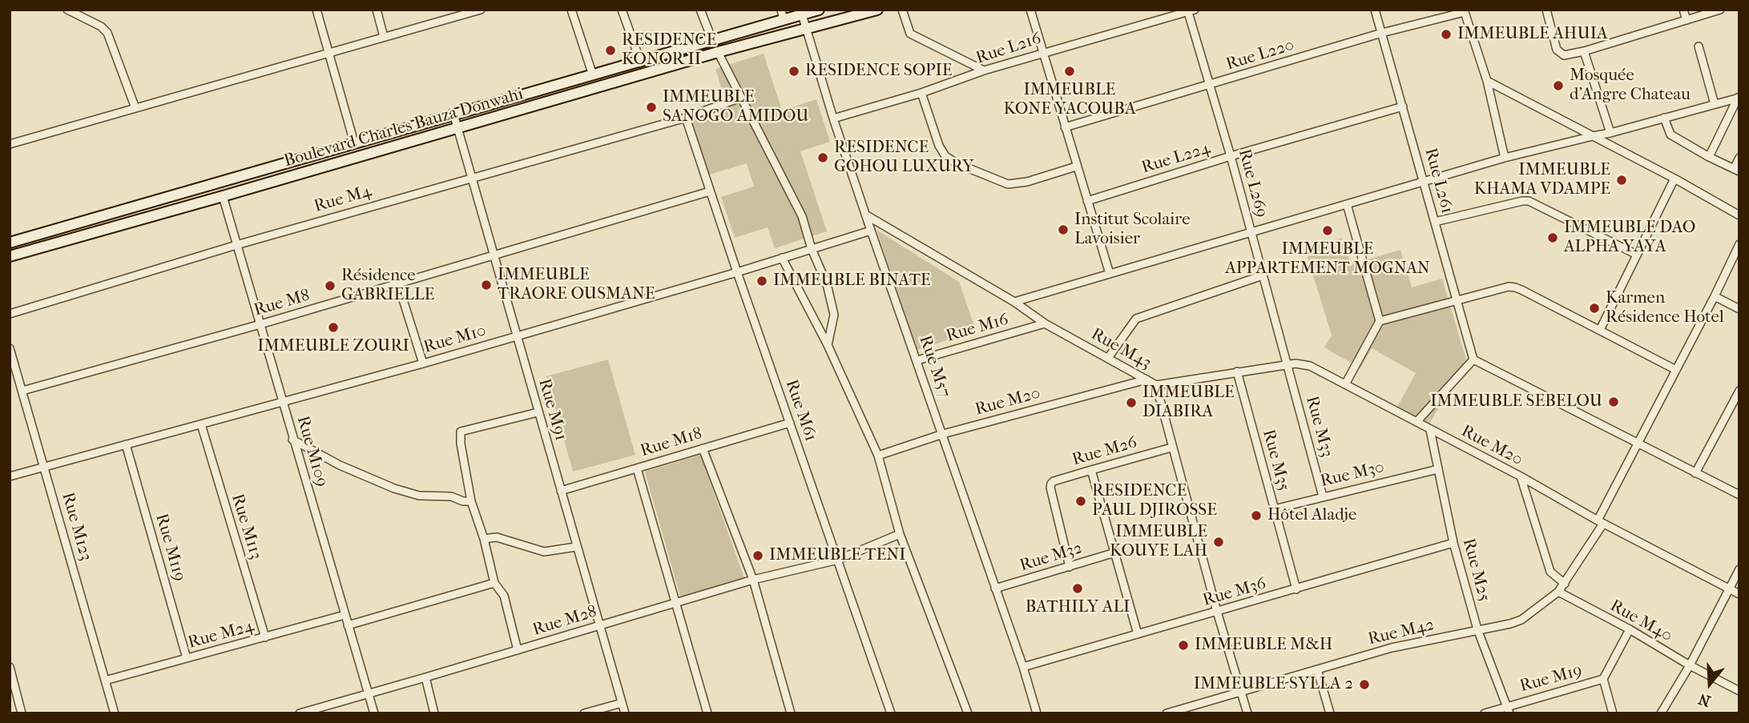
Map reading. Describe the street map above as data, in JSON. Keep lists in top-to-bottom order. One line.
{"streets":{"main road":["Boulevard Charles Bauza Donwahi"],"street":["Rue L216","Rue L220","Rue L224","Rue L261","Rue L269","Rue M4","Rue M8","Rue M16","Rue M10","Rue M43","Rue M57","Rue M20","Rue M91","Rue M61","Rue M33","Rue M18","Rue M109","Rue M26","Rue M35","Rue M30","Rue M123","Rue M113","Rue M119","Rue M32","Rue M25","Rue M36","Rue M28","Rue M40","Rue M42","Rue M24","Rue M19"]},"crossings":[["Rue L216","Rue L269"],["Rue L216","Rue M57"],["Rue L220","Rue L261"],["Rue L220","Rue L269"],["Boulevard Charles Bauza Donwahi","Rue M57"],["Boulevard Charles Bauza Donwahi","Rue M91"],["Boulevard Charles Bauza Donwahi","Rue M109"],["Rue L224","Rue L261"],["Rue L224","Rue L269"],["Rue L269","Rue M20"],["Rue L269","Rue M33"],["Rue M4","Rue M91"],["Rue M4","Rue M61"],["Rue M4","Rue M109"],["Rue M8","Rue M91"],["Rue M8","Rue M61"],["Rue M8","Rue M109"],["Rue M8","Rue M123"],["Rue M16","Rue M43"],["Rue M16","Rue M57"],["Rue M10","Rue M57"],["Rue M10","Rue M91"],["Rue M10","Rue M61"],["Rue M10","Rue M109"],["Rue M10","Rue M123"],["Rue M10","Rue M113"],["Rue M10","Rue M119"],["Rue M43","Rue M57"],["Rue M43","Rue M20"],["Rue M43","Rue M26"],["Rue M43","Rue M36"],["Rue M43","Rue M42"],["Rue M57","Rue M20"],["Rue M57","Rue M32"],["Rue M57","Rue M36"],["Rue M20","Rue M33"],["Rue M20","Rue M35"],["Rue M20","Rue M25"],["Rue M20","Rue M42"],["Rue M91","Rue M18"],["Rue M91","Rue M28"],["Rue M61","Rue M18"],["Rue M61","Rue M28"],["Rue M33","Rue M30"],["Rue M109","Rue M28"],["Rue M109","Rue M24"],["Rue M26","Rue M32"],["Rue M35","Rue M30"],["Rue M35","Rue M36"],["Rue M30","Rue M25"],["Rue M123","Rue M24"],["Rue M113","Rue M24"],["Rue M119","Rue M24"],["Rue M25","Rue M36"],["Rue M25","Rue M42"],["Rue M25","Rue M19"],["Rue M40","Rue M42"],["Rue M40","Rue M19"]],"places":["IMMEUBLE AHUIA","RESIDENCE KONOR II","RESIDENCE SOPIE","IMMEUBLE KONE YACOUBA","Mosquée d'Angre Chateau","IMMEUBLE SANOGO AMIDOU","RESIDENCE GOHOU LUXURY","IMMEUBLE KHAMA VDAMPE","Institut Scolaire Lavoisier","IMMEUBLE APPARTEMENT MOGNAN","IMMEUBLE DAO ALPHA YAYA","IMMEUBLE BINATE","IMMEUBLE TRAORE OUSMANE","Résidence GABRIELLE","Karmen Résidence Hotel","IMMEUBLE ZOURI","IMMEUBLE SEBELOU","IMMEUBLE DIABIRA","RESIDENCE PAUL DJIROSSE","Hôtel Aladje","IMMEUBLE KOUYE LAH","IMMEUBLE TENI","BATHILY ALI","IMMEUBLE M&H","IMMEUBLE SYLLA 2"],"north":"bottom"}
